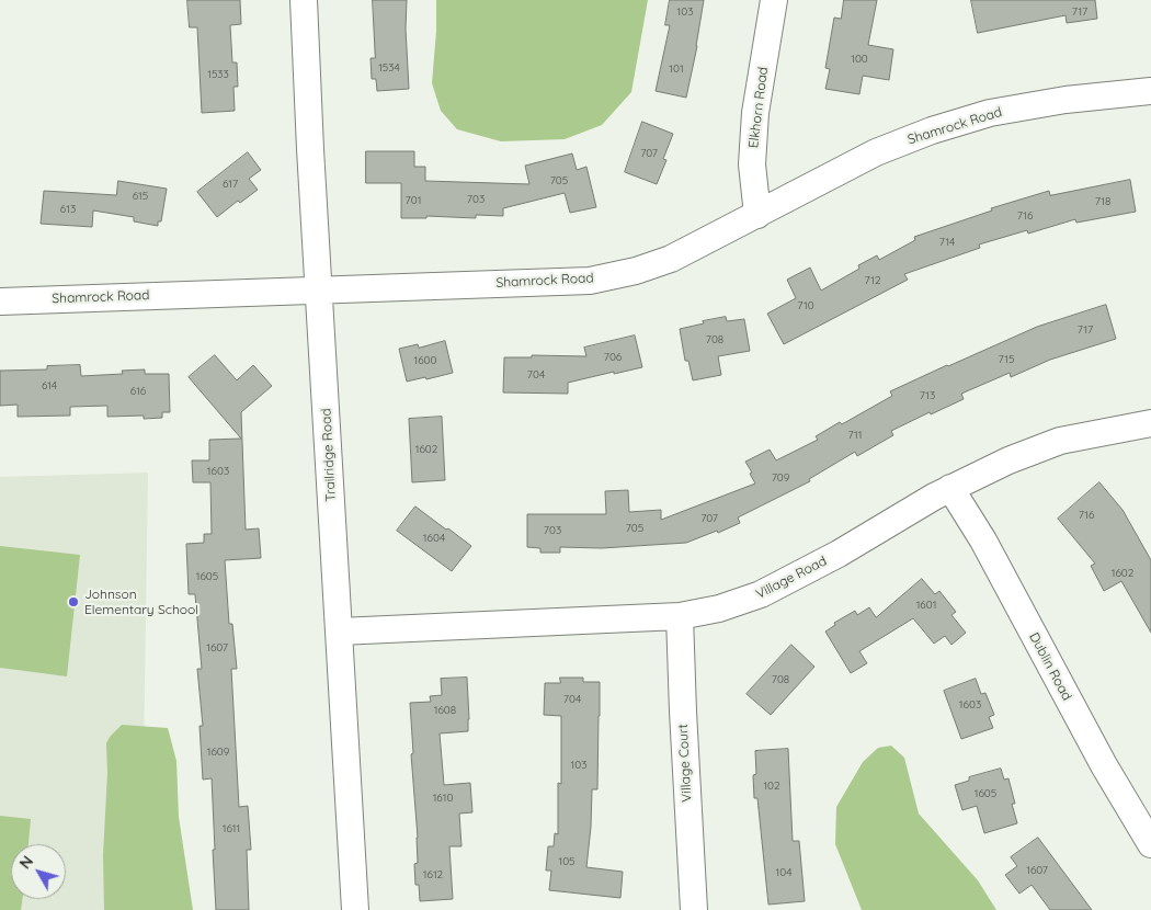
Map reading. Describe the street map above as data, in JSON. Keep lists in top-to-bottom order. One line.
{"streets":{"street":["Elkhorn Road","Shamrock Road","Trailridge Road","Village Road","Dublin Road","Village Court"]},"crossings":[["Elkhorn Road","Shamrock Road"],["Shamrock Road","Trailridge Road"],["Trailridge Road","Village Road"],["Village Road","Dublin Road"],["Village Road","Village Court"]],"places":["Johnson Elementary School"],"house_numbers":["103","717","100","1534","101","1533","707","705","617","615","703","701","718","613","716","714","712","710","717","708","706","715","1600","704","614","616","713","711","1602","1603","709","716","707","705","703","1604","1602","1605","1601","1607","708","704","1603","1608","1609","103","102","1605","1610","1611","105","1607","104","1612"],"north":"top left"}
